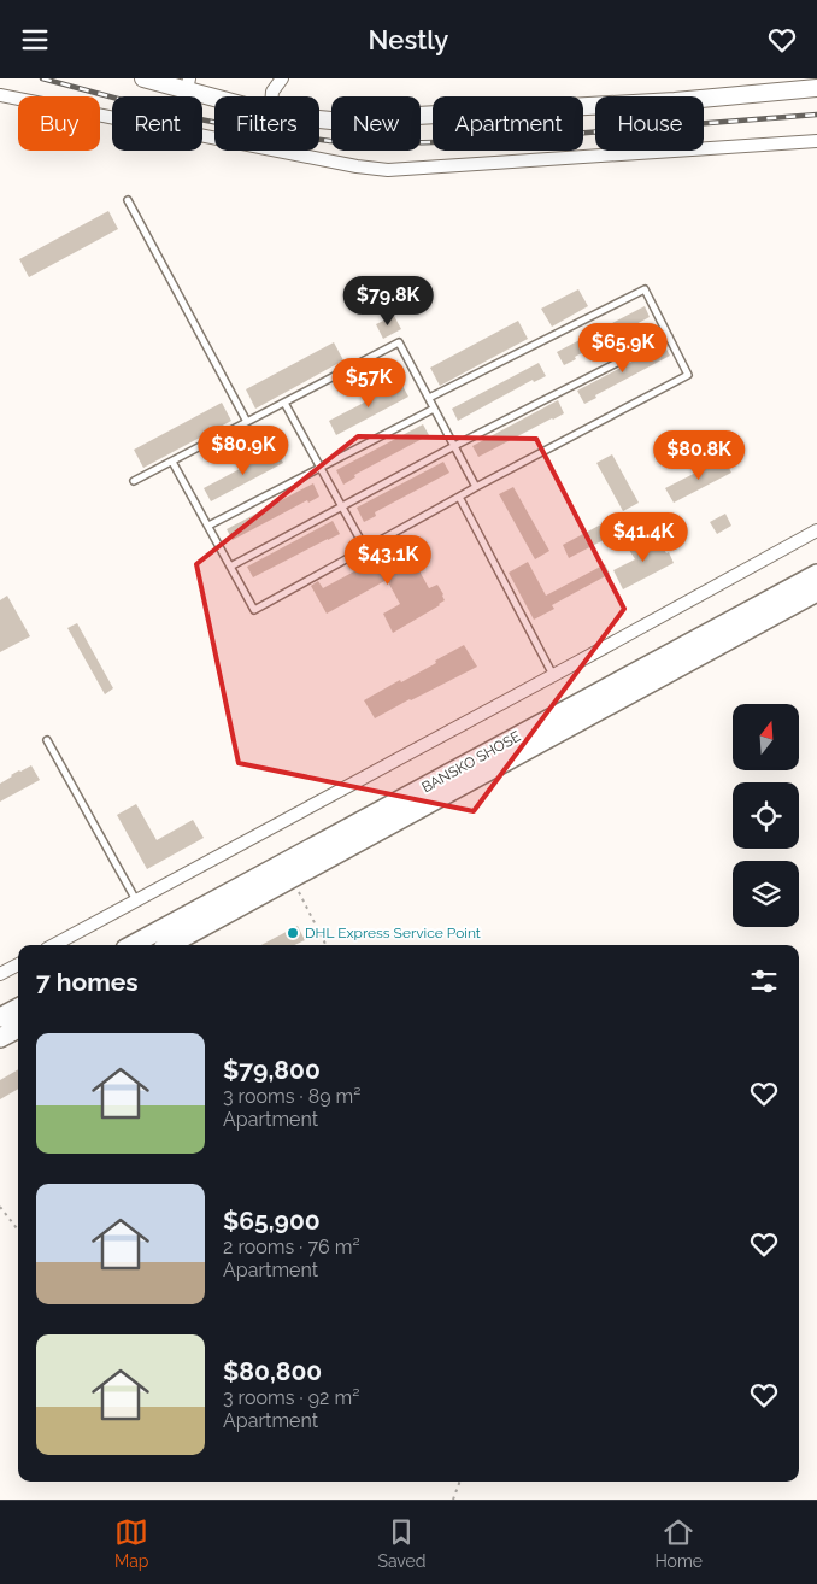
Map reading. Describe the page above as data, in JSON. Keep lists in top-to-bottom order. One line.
{"streets":{"main road":["BANSKO SHOSE"]},"places":["DHL Express Service Point"],"north":"top","page":{"header":"Nestly","chip":["Buy","Rent","Filters","New","Apartment","House"],"price":["$79.8K","$65.9K","$57K","$80.9K","$80.8K","$41.4K","$43.1K"],"heading":"7 homes","list":[{"name":"$79,800","note":"3 rooms · 89 m² · Apartment"},{"name":"$65,900","note":"2 rooms · 76 m² · Apartment"},{"name":"$80,800","note":"3 rooms · 92 m² · Apartment"}],"tabs":["Map","Saved","Home"]}}
